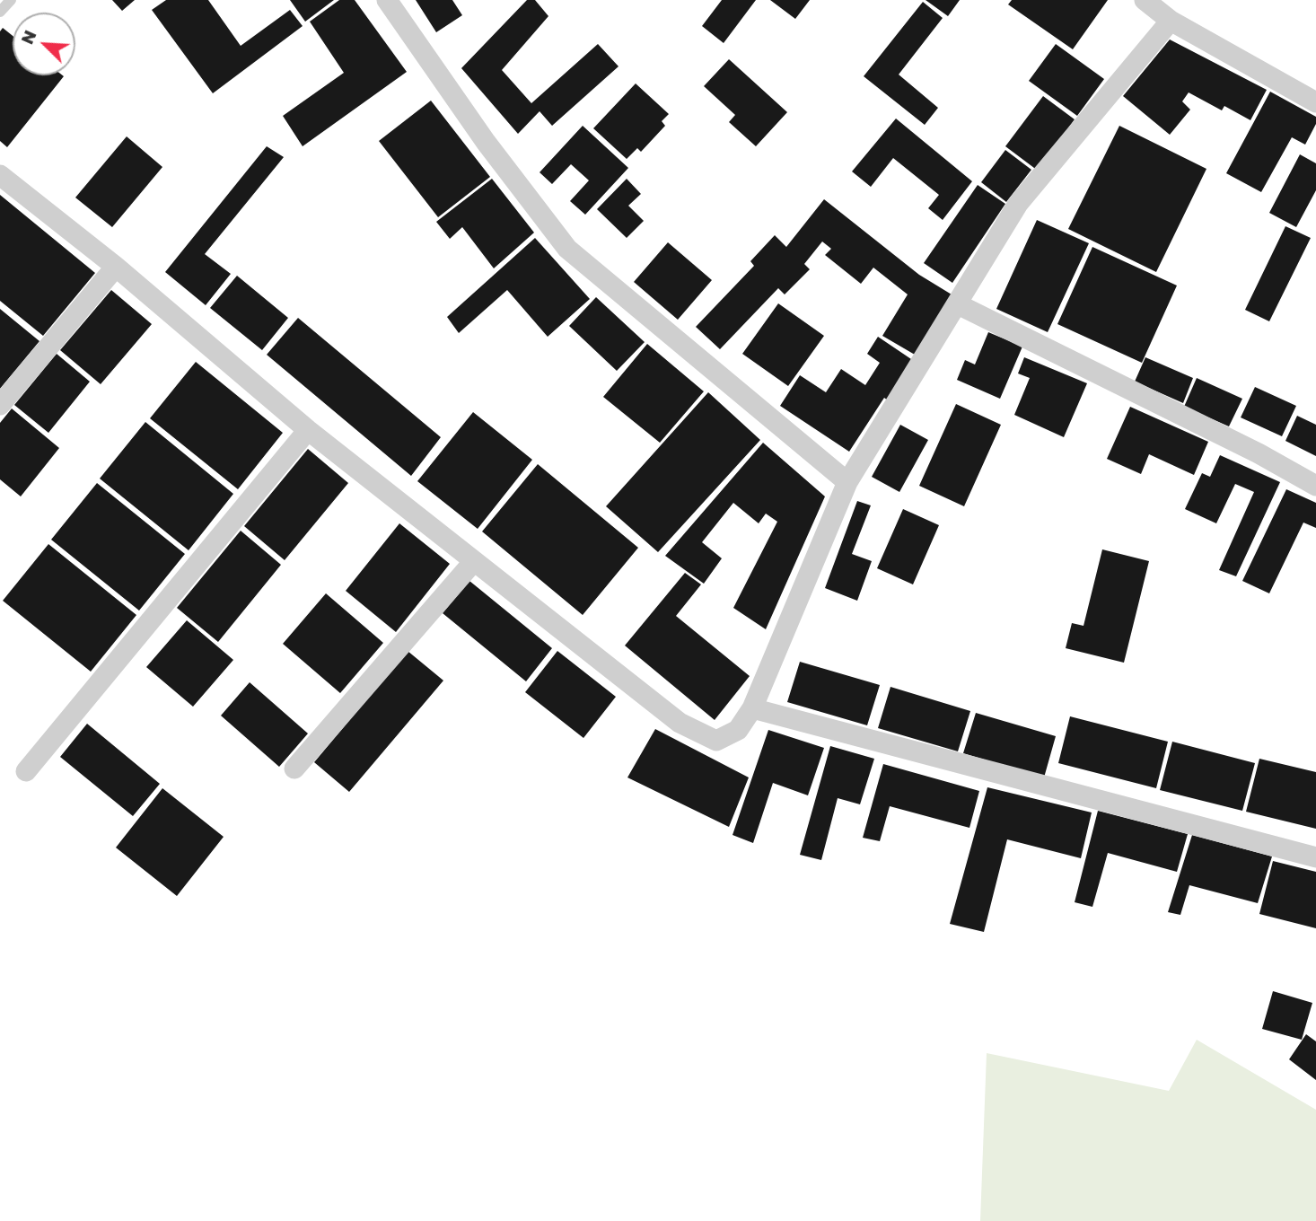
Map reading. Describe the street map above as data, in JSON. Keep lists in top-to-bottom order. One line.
{"north":"top left"}
